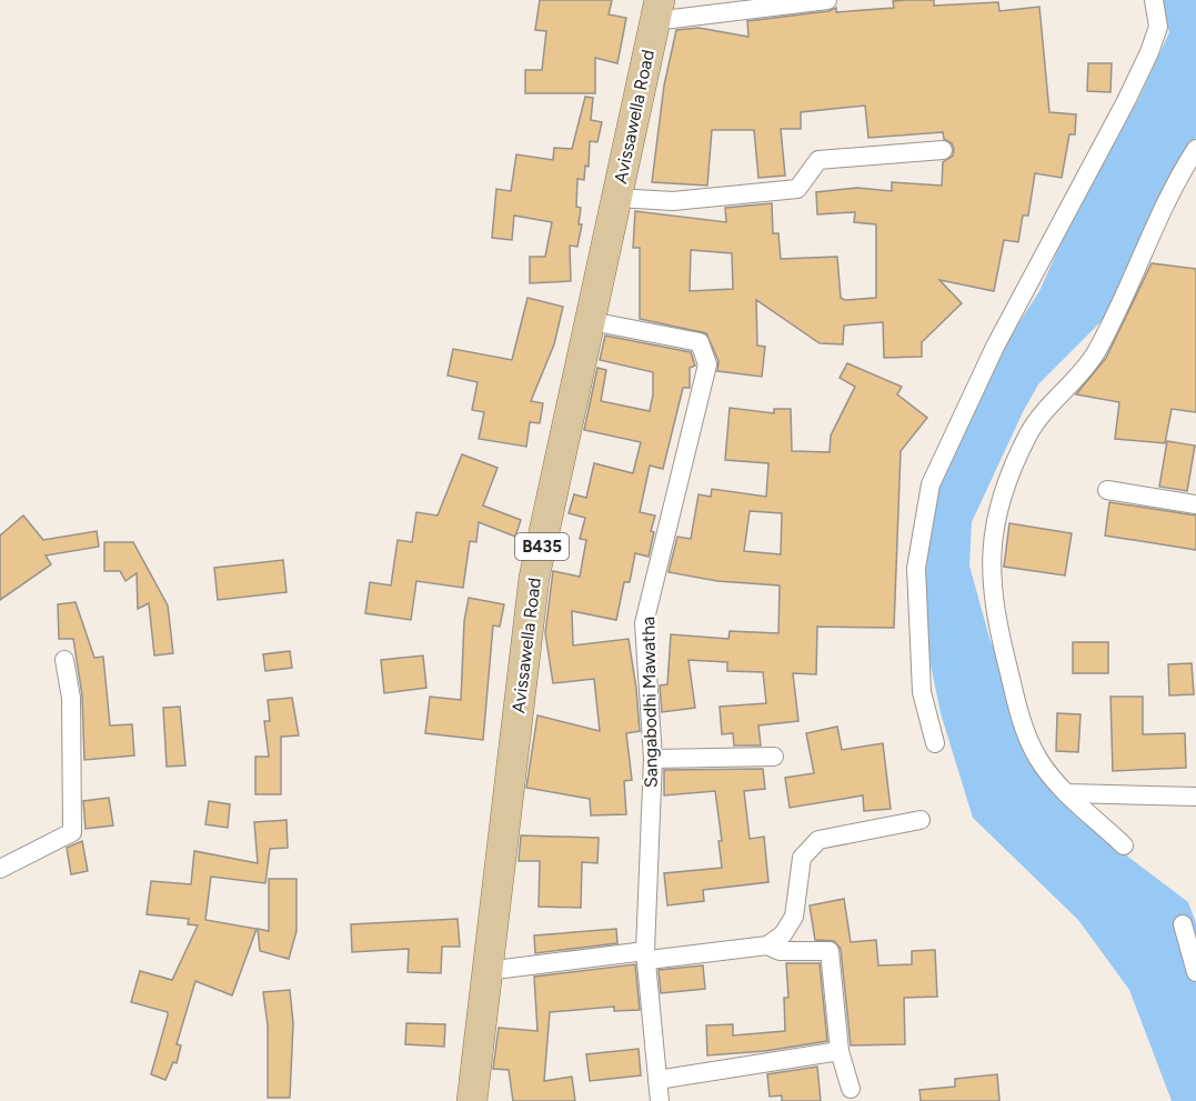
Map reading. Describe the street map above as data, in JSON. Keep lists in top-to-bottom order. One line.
{"streets":{"main road":["Avissawella Road","B435"],"street":["Sangabodhi Mawatha"]},"crossings":[["Avissawella Road","Sangabodhi Mawatha"]]}
